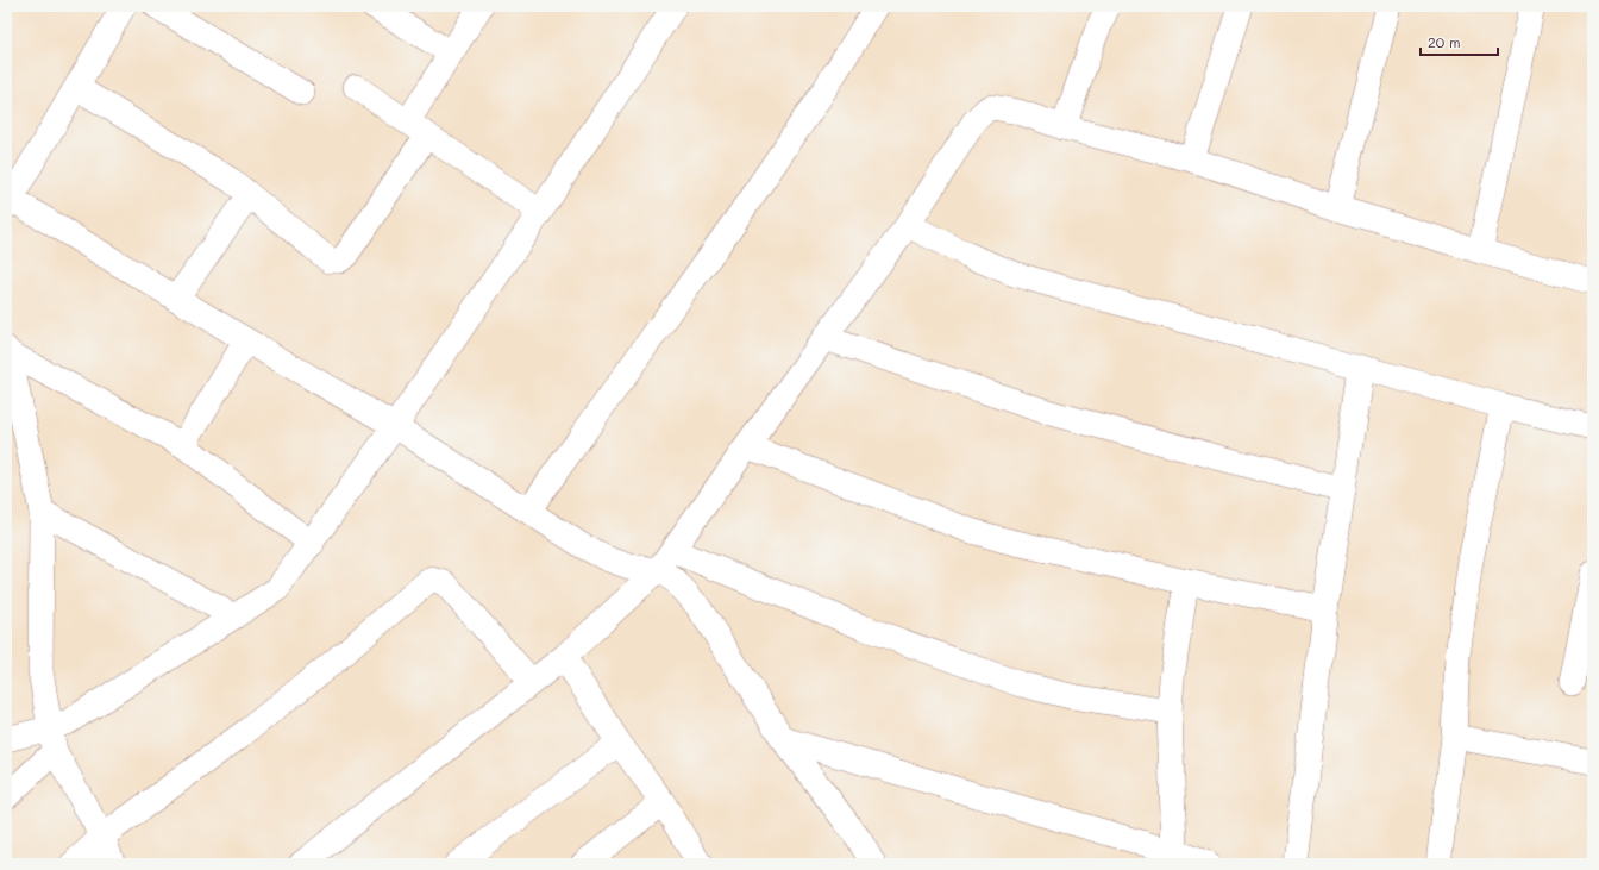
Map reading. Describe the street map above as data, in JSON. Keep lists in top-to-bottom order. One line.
{"scale_bar":"20 m"}
